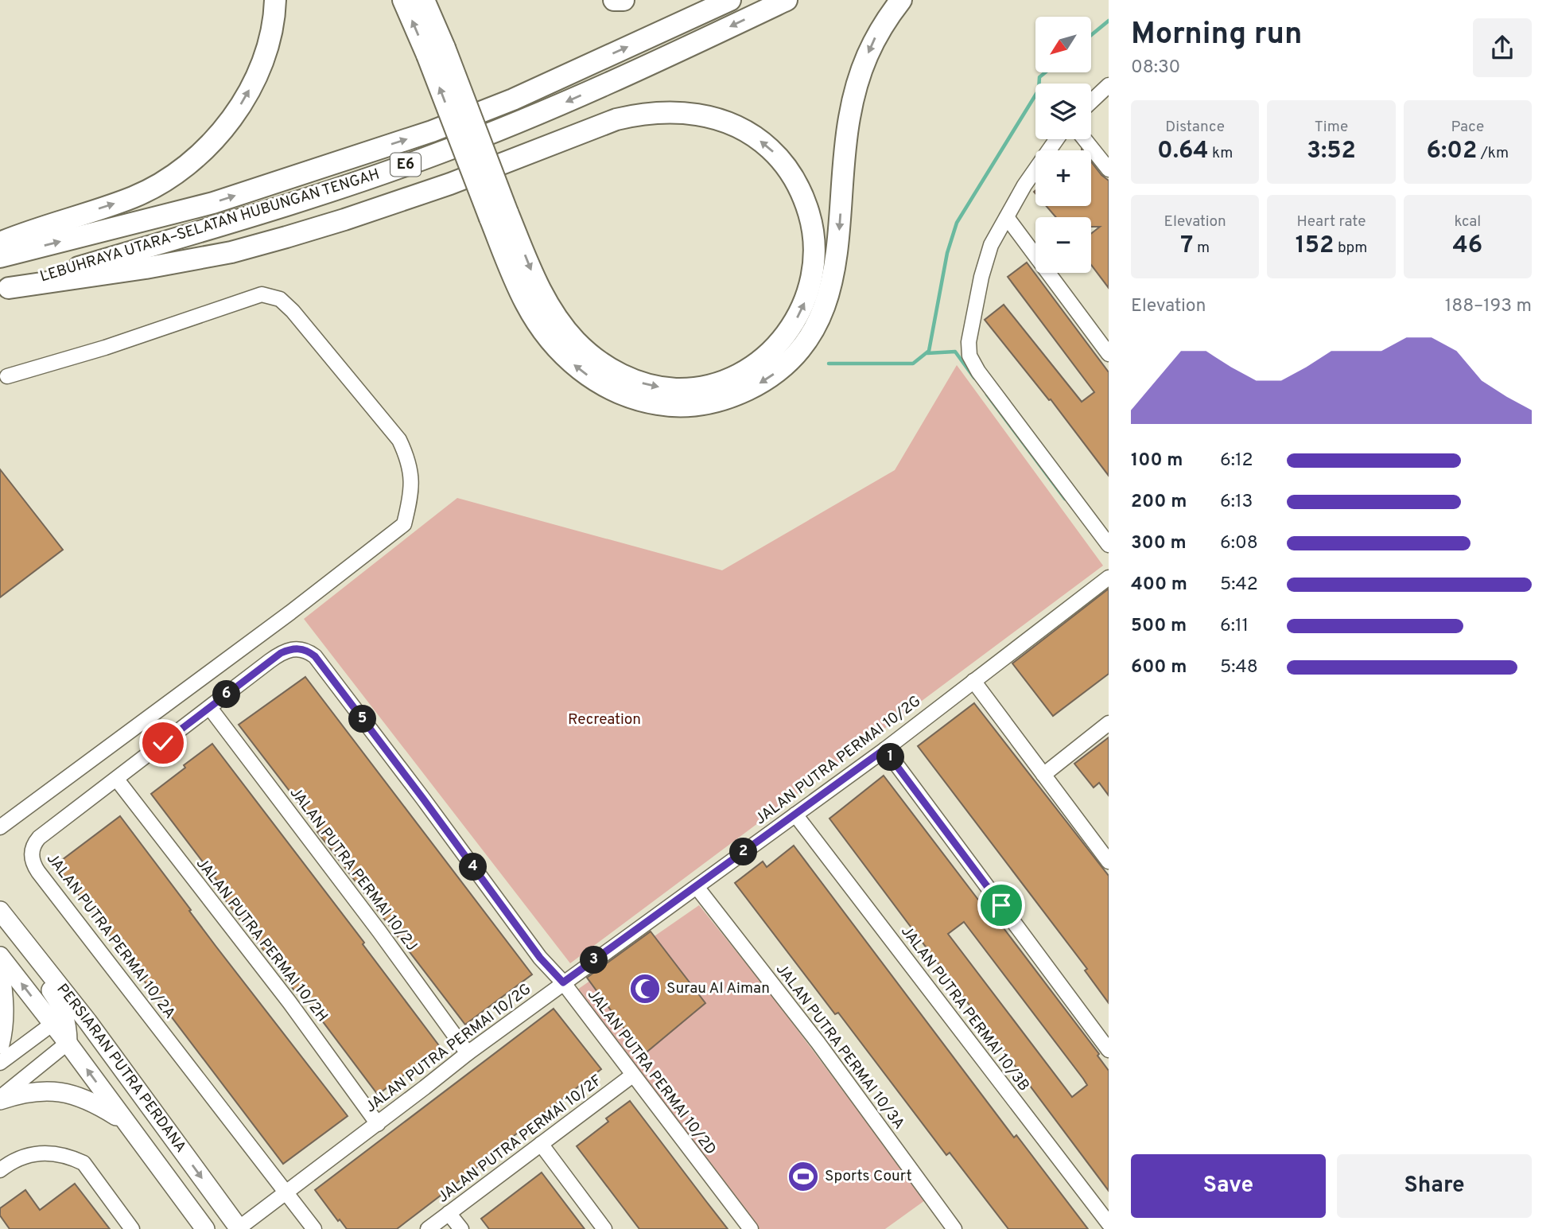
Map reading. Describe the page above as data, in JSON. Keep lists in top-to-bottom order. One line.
{"streets":{"highway":["E6","LEBUHRAYA UTARA–SELATAN HUBUNGAN TENGAH"],"main road":["PERSIARAN PUTRA PERDANA"],"street":["JALAN PUTRA PERMAI 10/2G","JALAN PUTRA PERMAI 10/2J","JALAN PUTRA PERMAI 10/2A","JALAN PUTRA PERMAI 10/2H","JALAN PUTRA PERMAI 10/3B","JALAN PUTRA PERMAI 10/3A","JALAN PUTRA PERMAI 10/2D","JALAN PUTRA PERMAI 10/2F"]},"crossings":[["JALAN PUTRA PERMAI 10/2G","JALAN PUTRA PERMAI 10/2J"],["JALAN PUTRA PERMAI 10/2G","JALAN PUTRA PERMAI 10/2A"],["JALAN PUTRA PERMAI 10/2G","JALAN PUTRA PERMAI 10/2H"],["JALAN PUTRA PERMAI 10/2G","JALAN PUTRA PERMAI 10/3B"],["JALAN PUTRA PERMAI 10/2G","JALAN PUTRA PERMAI 10/3A"],["JALAN PUTRA PERMAI 10/2G","PERSIARAN PUTRA PERDANA"],["JALAN PUTRA PERMAI 10/2G","JALAN PUTRA PERMAI 10/2D"],["JALAN PUTRA PERMAI 10/2J","JALAN PUTRA PERMAI 10/2A"],["JALAN PUTRA PERMAI 10/2A","JALAN PUTRA PERMAI 10/2H"],["JALAN PUTRA PERMAI 10/2A","JALAN PUTRA PERMAI 10/2D"],["JALAN PUTRA PERMAI 10/2D","JALAN PUTRA PERMAI 10/2F"]],"parks":["Recreation"],"places":{"mosque":["Surau Al Aiman"],"sports":["Sports Court"]},"north":"bottom left","page":{"heading":["Morning run","08:30"],"map_buttons":["+","−"],"stats":[["Distance","0.64 km"],["Time","3:52"],["Pace","6:02 /km"],["Elevation","7 m"],["Heart rate","152 bpm"],["kcal","46"]],"chart":["Elevation","188–193 m"],"list":[{"name":"100 m","note":"6:12"},{"name":"200 m","note":"6:13"},{"name":"300 m","note":"6:08"},{"name":"400 m","note":"5:42"},{"name":"500 m","note":"6:11"},{"name":"600 m","note":"5:48"}],"pins":["6","5","1","2","4","3"],"buttons":["Save","Share"]}}
